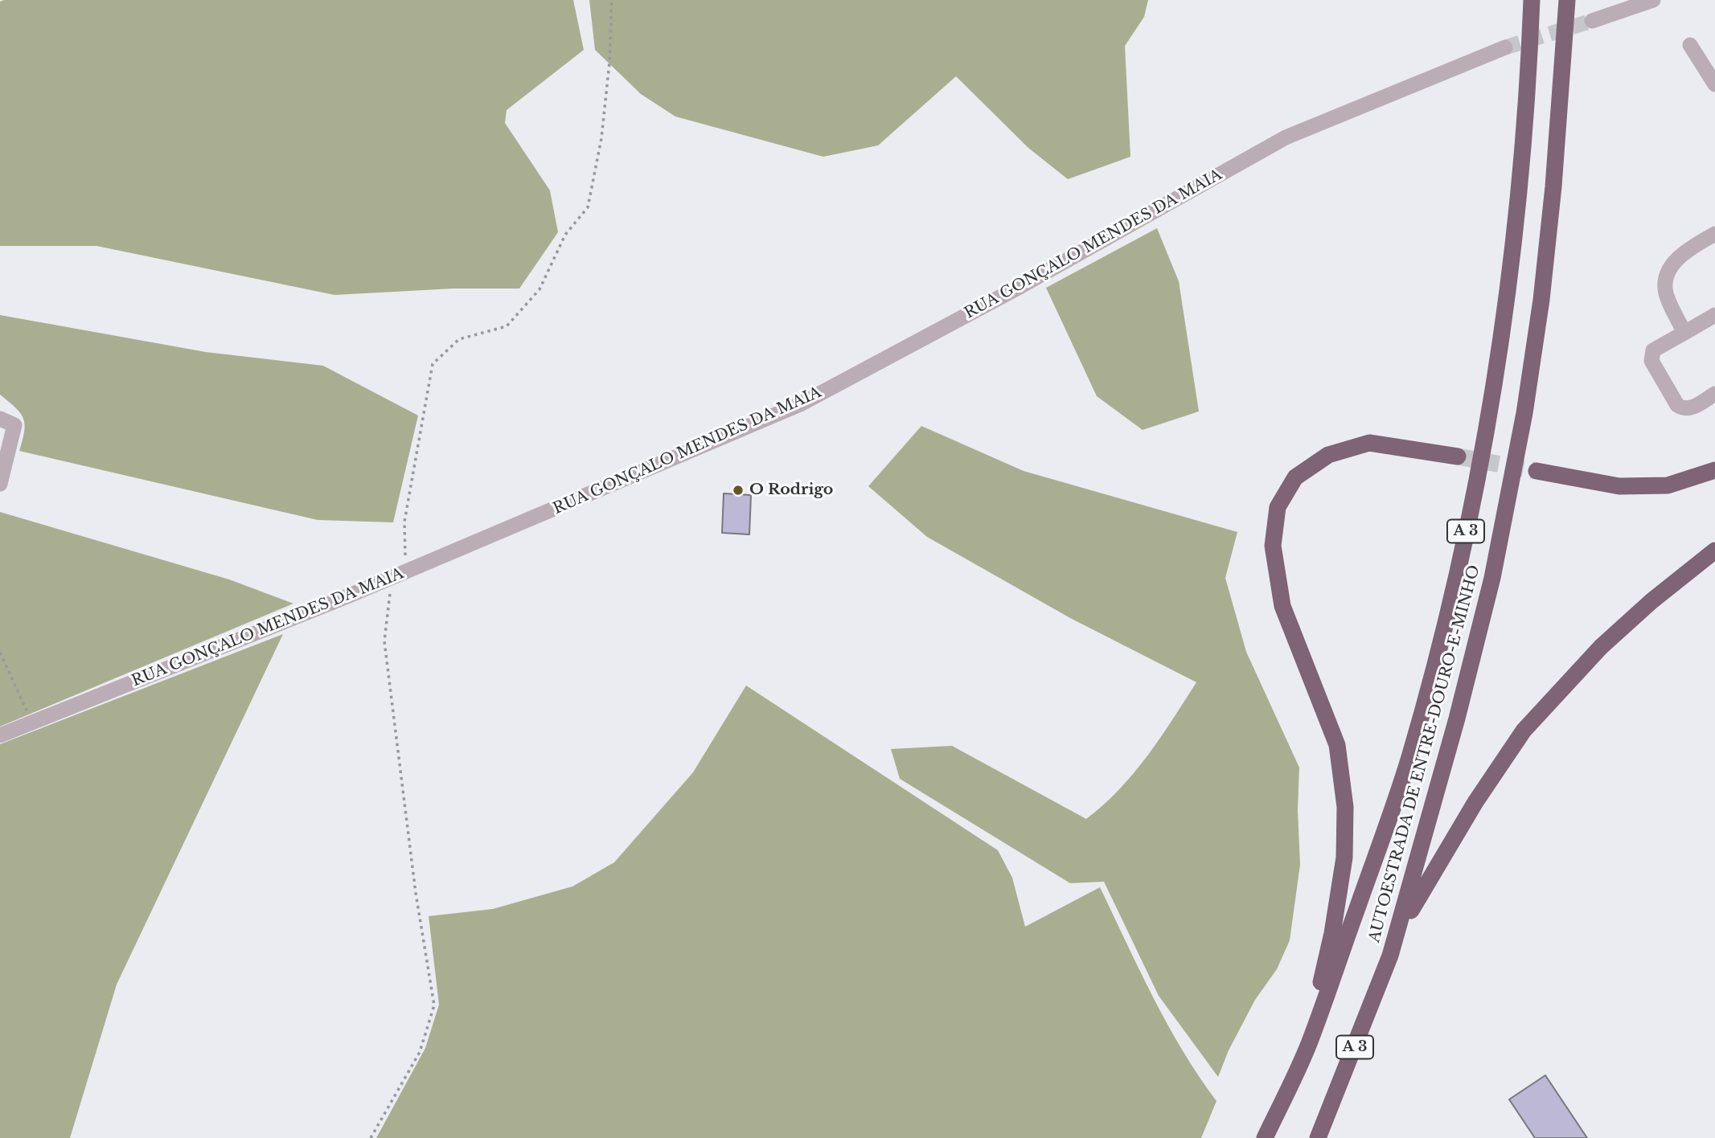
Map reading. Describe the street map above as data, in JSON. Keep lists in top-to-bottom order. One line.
{"streets":{"highway":["A 3","AUTOESTRADA DE ENTRE-DOURO-E-MINHO"],"street":["RUA GONÇALO MENDES DA MAIA"]},"places":["O Rodrigo"]}
